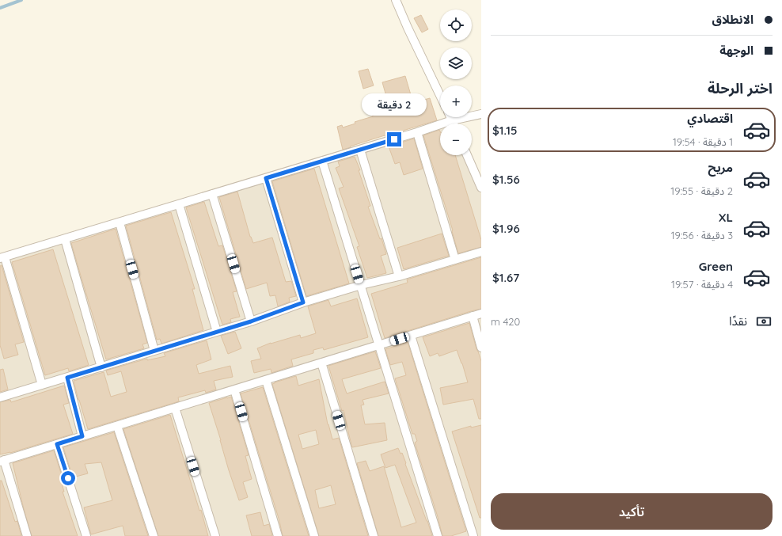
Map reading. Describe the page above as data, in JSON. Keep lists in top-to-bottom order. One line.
{"page":{"banner":["الانطلاق","الوجهة"],"map_buttons":["+","−"],"heading":"اختر الرحلة","bubble":"2 دقيقة","list":[{"name":"اقتصادي","note":"1 دقيقة · 19:54","value":"$1.15"},{"name":"مريح","note":"2 دقيقة · 19:55","value":"$1.56"},{"name":"XL","note":"3 دقيقة · 19:56","value":"$1.96"},{"name":"Green","note":"4 دقيقة · 19:57","value":"$1.67"}],"pay":["نقدًا","420 m"],"buttons":"تأكيد"}}
